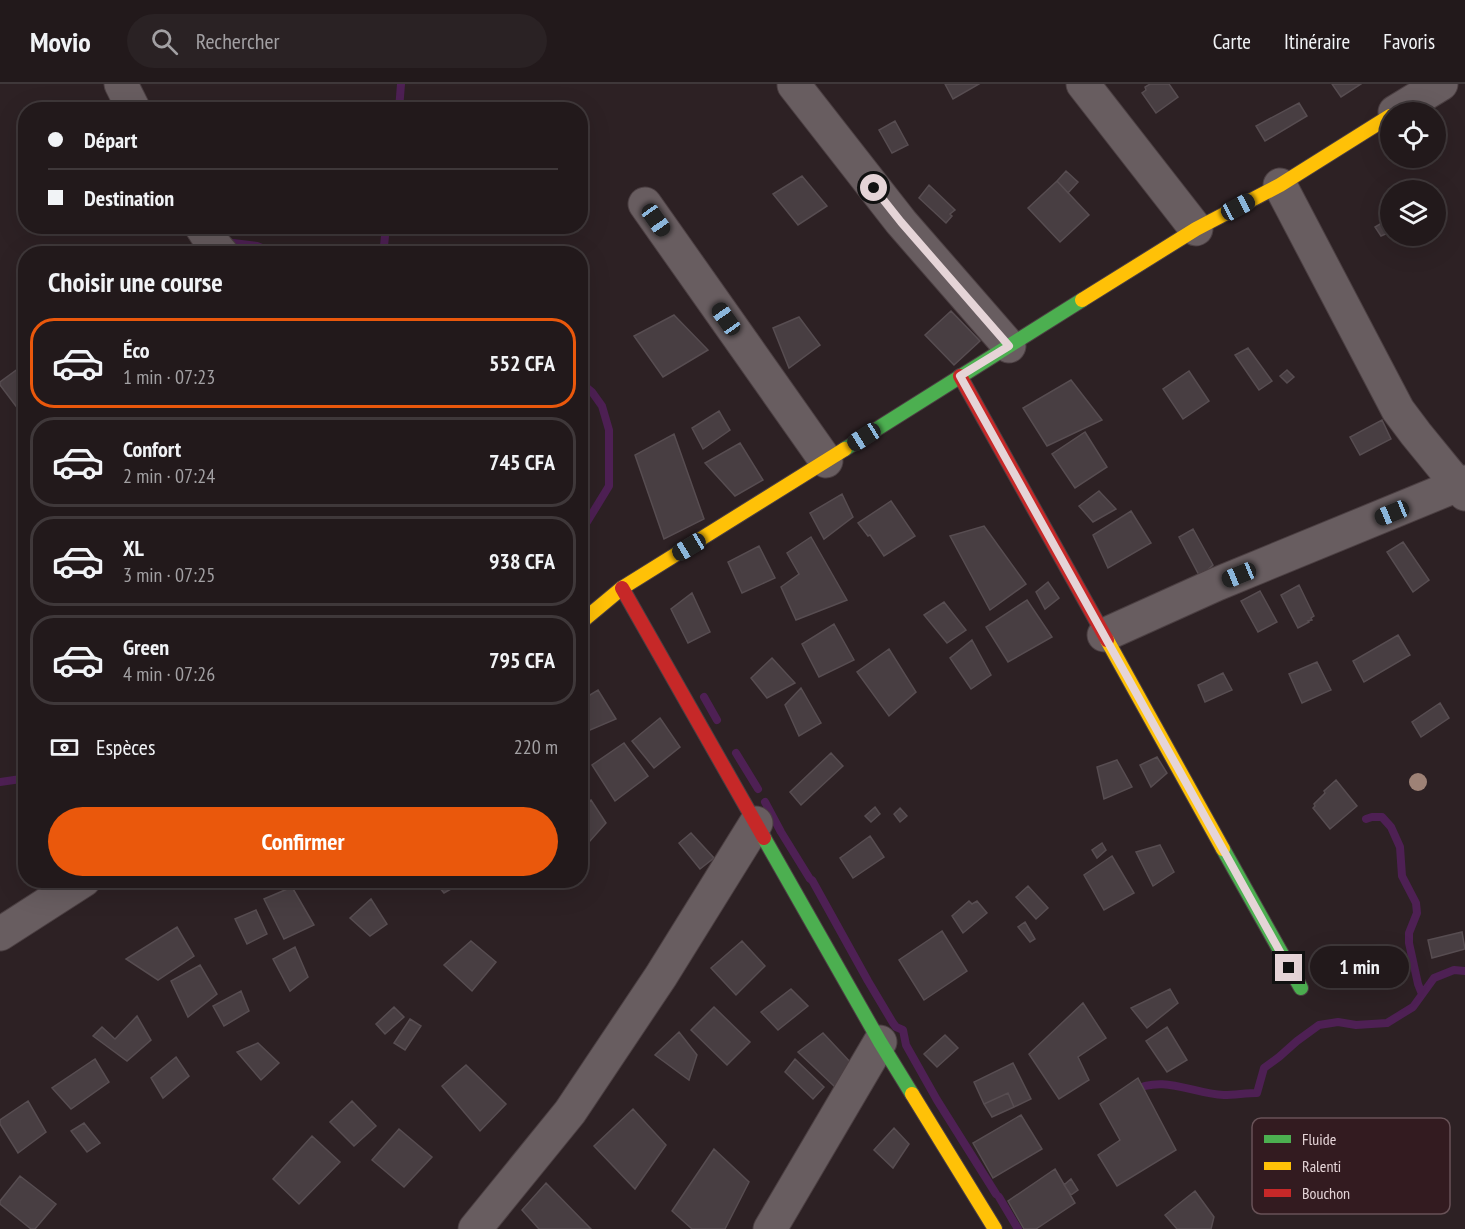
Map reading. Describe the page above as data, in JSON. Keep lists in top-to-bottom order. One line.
{"legend":["Fluide","Ralenti","Bouchon"],"page":{"header":"Movio","search":"Rechercher","nav":["Carte","Itinéraire","Favoris"],"banner":["Départ","Destination"],"heading":"Choisir une course","list":[{"name":"Éco","note":"1 min · 07:23","value":"552 CFA"},{"name":"Confort","note":"2 min · 07:24","value":"745 CFA"},{"name":"XL","note":"3 min · 07:25","value":"938 CFA"},{"name":"Green","note":"4 min · 07:26","value":"795 CFA"}],"pay":["Espèces","220 m"],"buttons":"Confirmer","bubble":"1 min"}}
